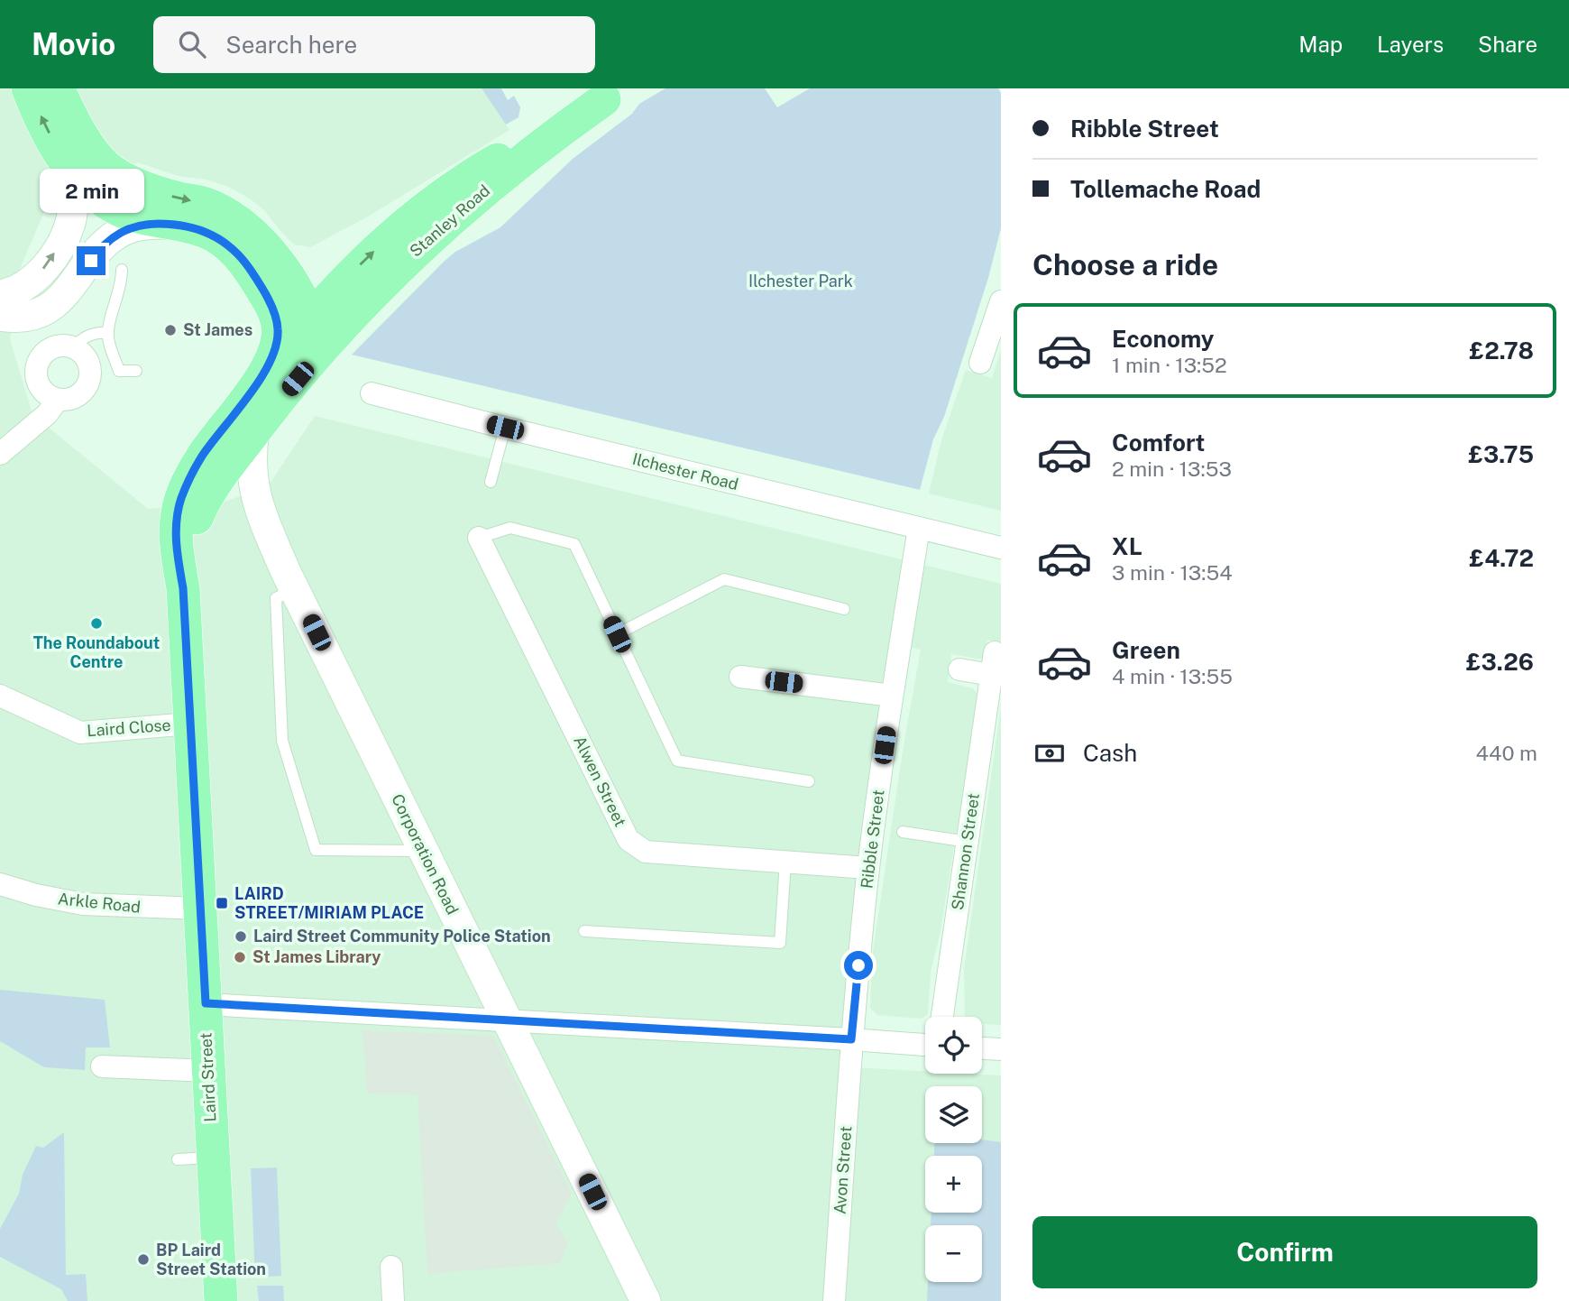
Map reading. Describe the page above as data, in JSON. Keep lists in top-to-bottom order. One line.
{"streets":{"main road":["Stanley Road","Laird Street"],"street":["Ilchester Road","Laird Close","Alwen Street","Ribble Street","Shannon Street","Corporation Road","Arkle Road","Avon Street"]},"crossings":[["Stanley Road","Corporation Road"],["Stanley Road","Laird Street"],["Ilchester Road","Ribble Street"],["Laird Close","Laird Street"],["Alwen Street","Ribble Street"],["Ribble Street","Avon Street"],["Arkle Road","Laird Street"]],"parks":["Ilchester Park"],"places":{"other":["St James","The Roundabout Centre","Laird Street Community Police Station","St James Library","BP Laird Street Station"],"transit":["LAIRD STREET/MIRIAM PLACE"]},"page":{"header":"Movio","search":"Search here","nav":["Map","Layers","Share"],"banner":["Ribble Street","Tollemache Road"],"bubble":"2 min","heading":"Choose a ride","list":[{"name":"Economy","note":"1 min · 13:52","value":"£2.78"},{"name":"Comfort","note":"2 min · 13:53","value":"£3.75"},{"name":"XL","note":"3 min · 13:54","value":"£4.72"},{"name":"Green","note":"4 min · 13:55","value":"£3.26"}],"pay":["Cash","440 m"],"map_buttons":["+","−"],"buttons":"Confirm"}}
